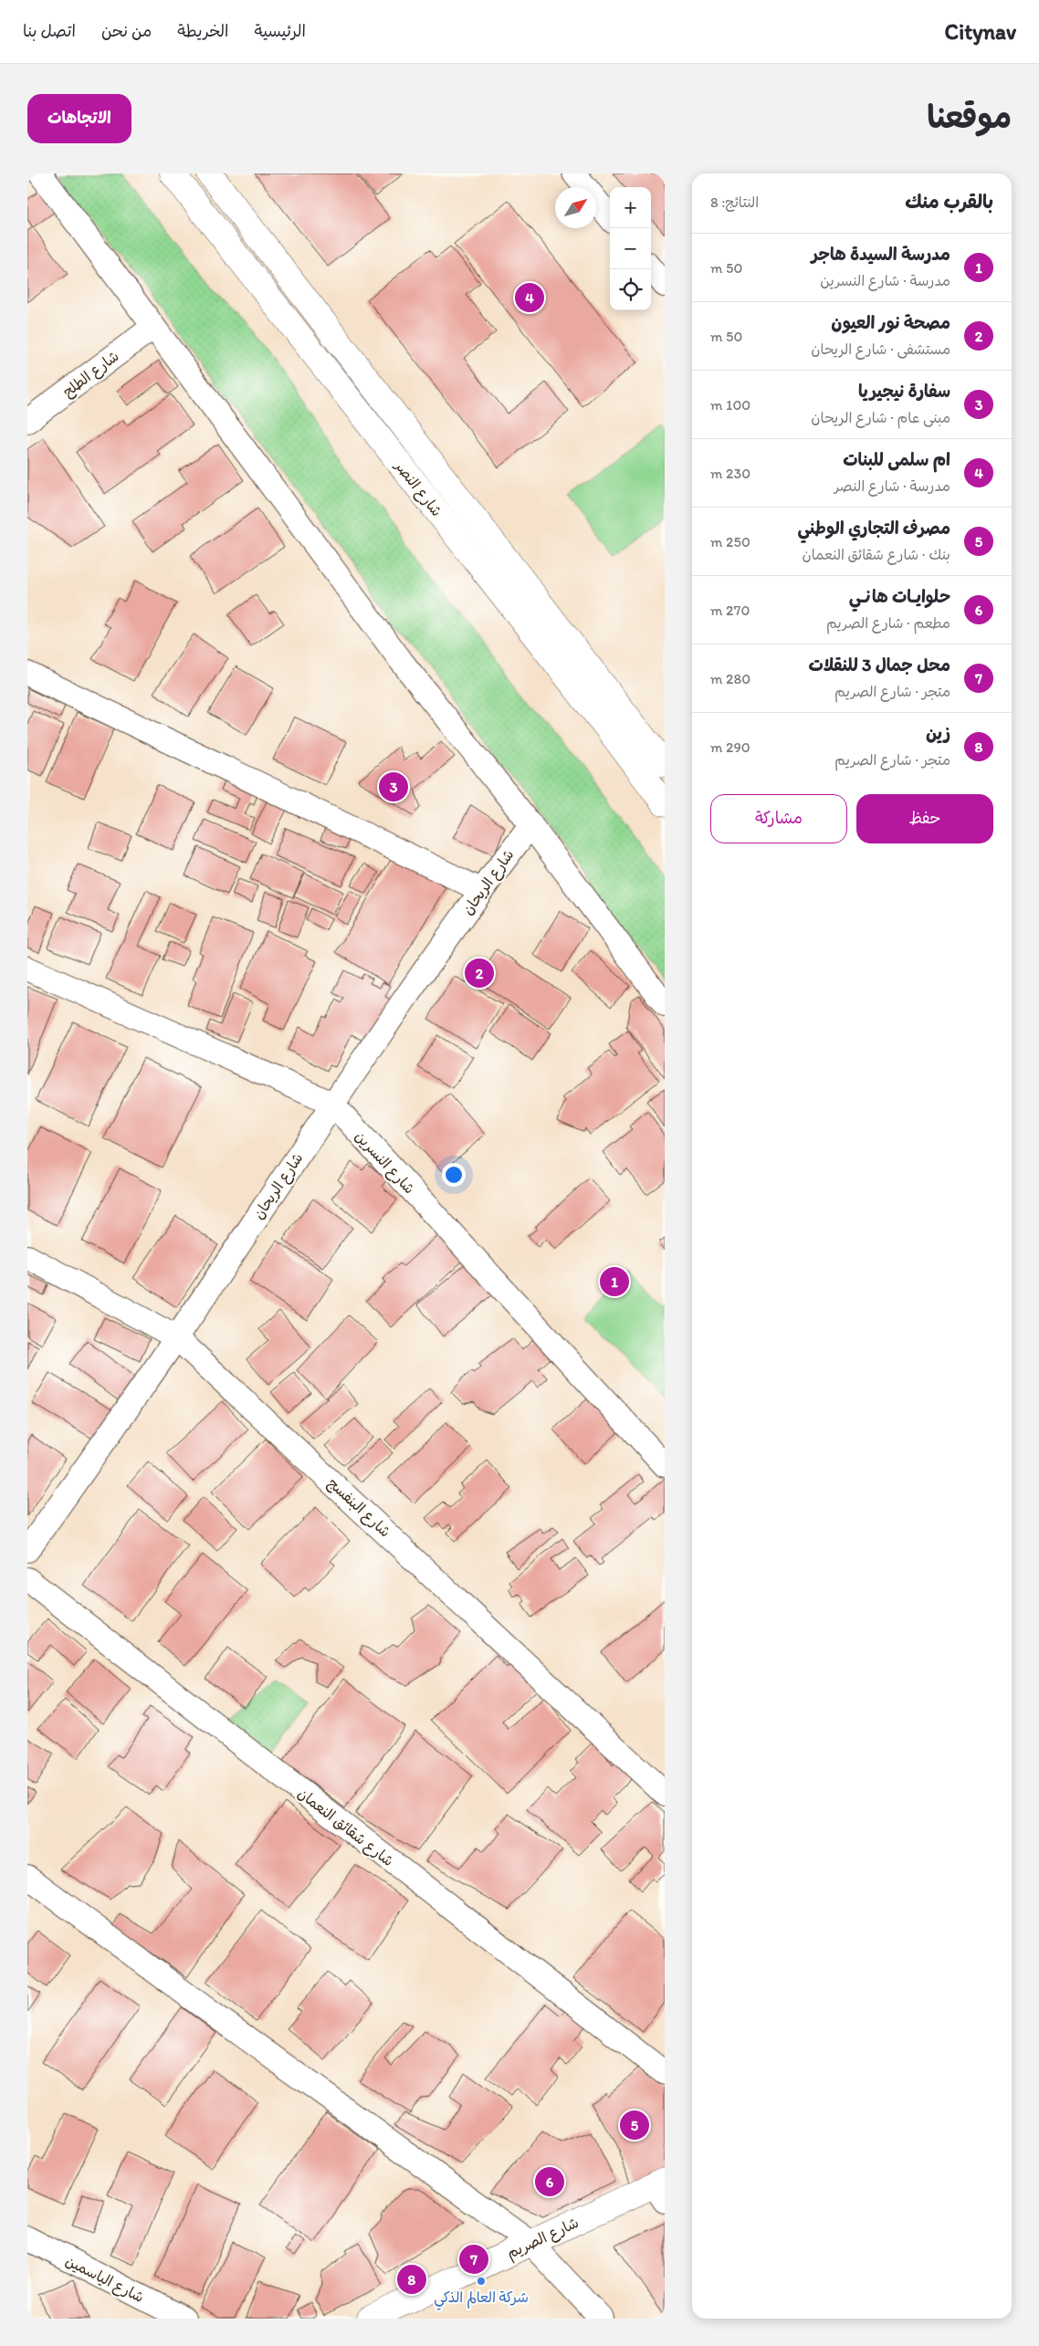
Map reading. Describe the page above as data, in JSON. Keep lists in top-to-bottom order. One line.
{"streets":{"main road":["شارع النصر","شارع الصريم"],"street":["شارع الطلح","شارع الريحان","شارع النسرين","شارع البنفسج","شارع شقائق النعمان","شارع الياسمين"]},"crossings":[["شارع الريحان","شارع النسرين"],["شارع الريحان","شارع البنفسج"]],"places":["شركة العالم الذكي"],"north":"top right","page":{"header":"Citynav","nav":["الرئيسية","الخريطة","من نحن","اتصل بنا"],"title":"موقعنا","buttons":["الاتجاهات",["حفظ","مشاركة"]],"heading":["بالقرب منك","النتائج: 8"],"map_buttons":["+","−"],"list":[{"mark":"1","name":"مدرسة السيدة هاجر","note":"مدرسة · شارع النسرين","value":"50 m"},{"mark":"2","name":"مصحة نور العيون","note":"مستشفى · شارع الريحان","value":"50 m"},{"mark":"3","name":"سفارة نيجيريا","note":"مبنى عام · شارع الريحان","value":"100 m"},{"mark":"4","name":"ام سلمى للبنات","note":"مدرسة · شارع النصر","value":"230 m"},{"mark":"5","name":"مصرف التجاري الوطني","note":"بنك · شارع شقائق النعمان","value":"250 m"},{"mark":"6","name":"حلوايـات هانـي","note":"مطعم · شارع الصريم","value":"270 m"},{"mark":"7","name":"محل جمال 3 للنقلات","note":"متجر · شارع الصريم","value":"280 m"},{"mark":"8","name":"زين","note":"متجر · شارع الصريم","value":"290 m"}],"pins":["4","3","2","1","5","6","7","8"]}}
